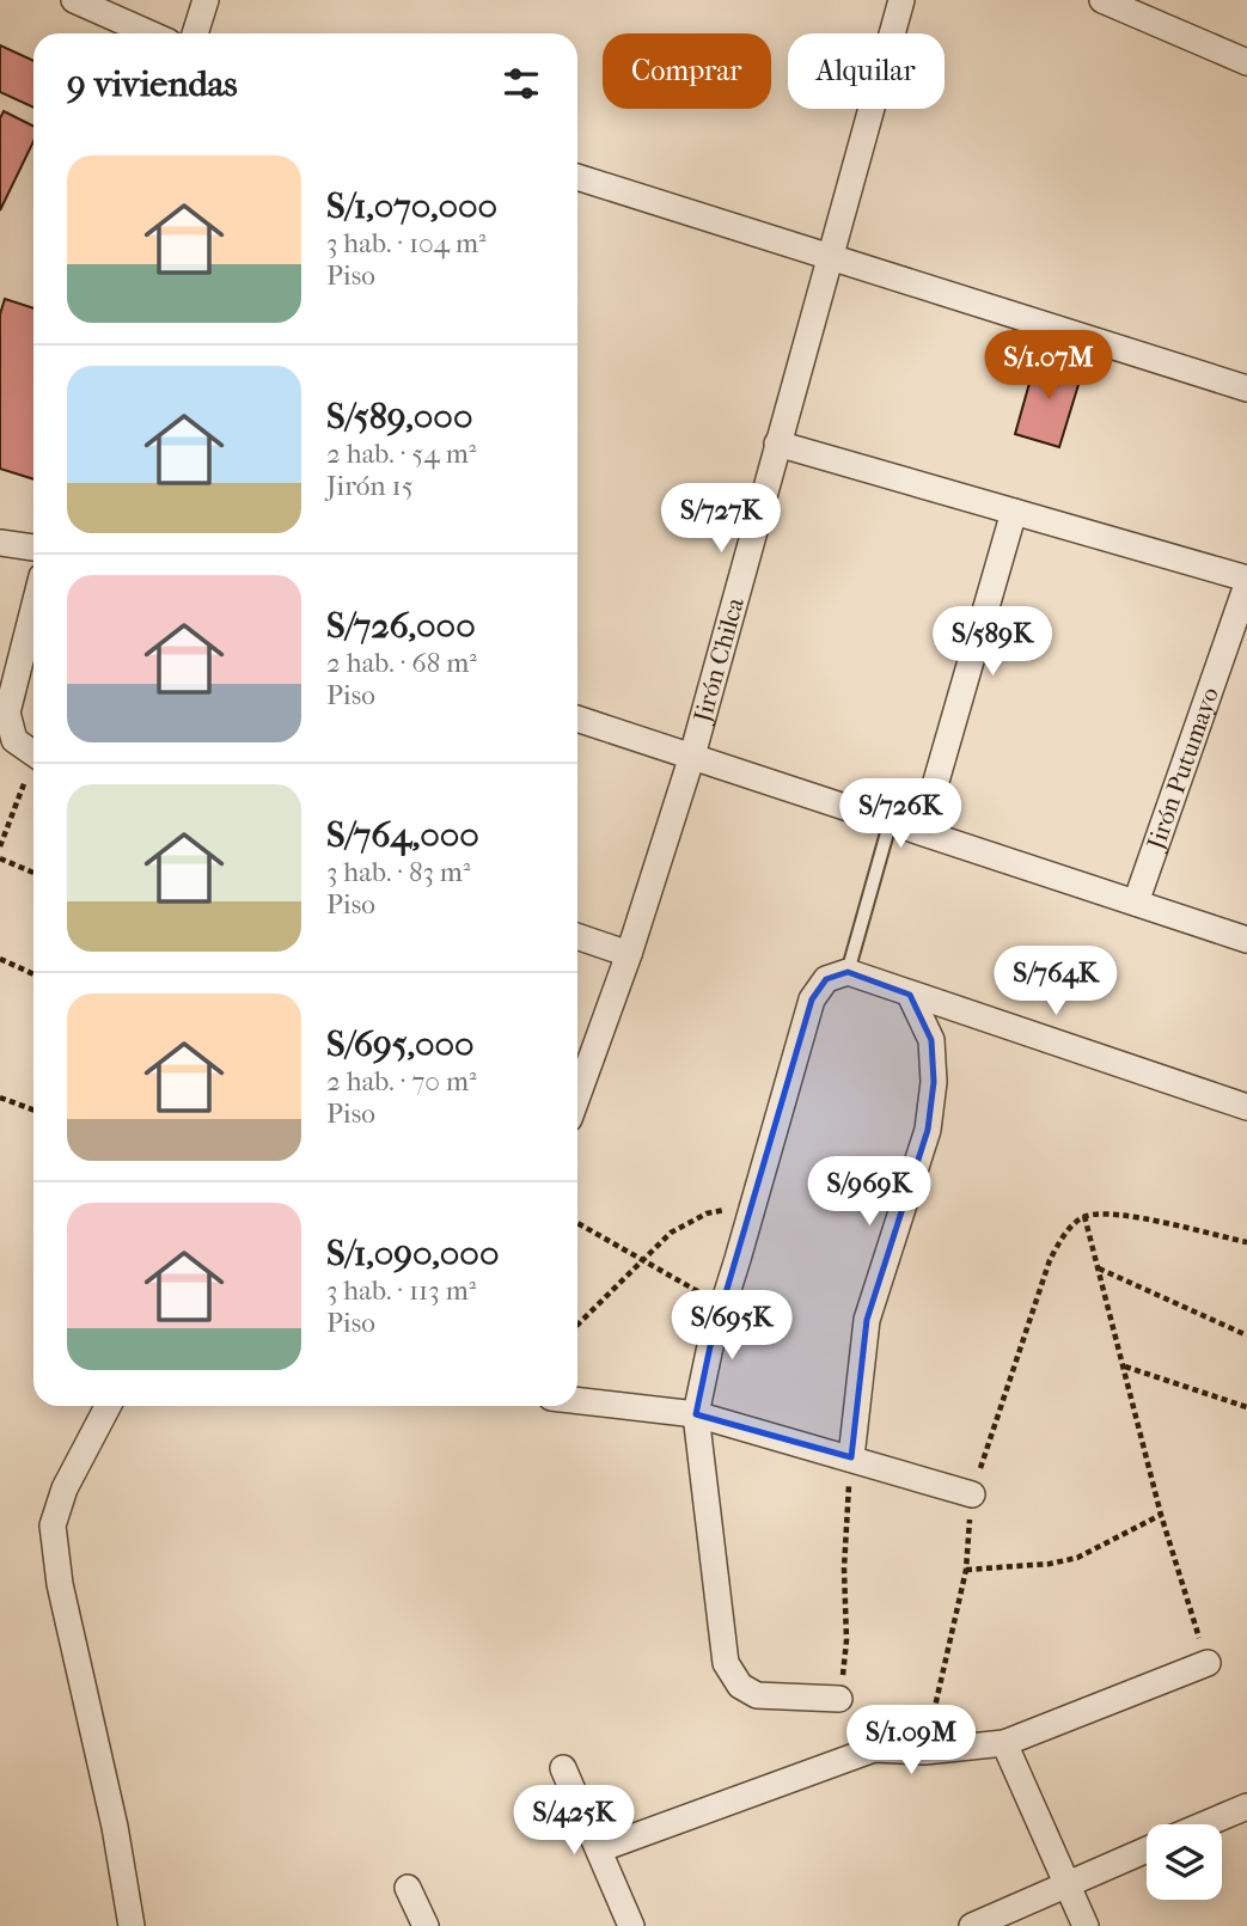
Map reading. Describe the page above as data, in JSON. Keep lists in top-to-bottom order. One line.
{"streets":{"street":["Jirón Chilca","Jirón Putumayo"]},"page":{"chip":["Comprar","Alquilar"],"heading":"9 viviendas","list":[{"name":"S/1,070,000","note":"3 hab. · 104 m² · Piso"},{"name":"S/589,000","note":"2 hab. · 54 m² · Jirón 15"},{"name":"S/726,000","note":"2 hab. · 68 m² · Piso"},{"name":"S/764,000","note":"3 hab. · 83 m² · Piso"},{"name":"S/695,000","note":"2 hab. · 70 m² · Piso"},{"name":"S/1,090,000","note":"3 hab. · 113 m² · Piso"}],"price":["S/1.07M","S/727K","S/589K","S/726K","S/764K","S/969K","S/695K","S/1.09M","S/425K"]}}
